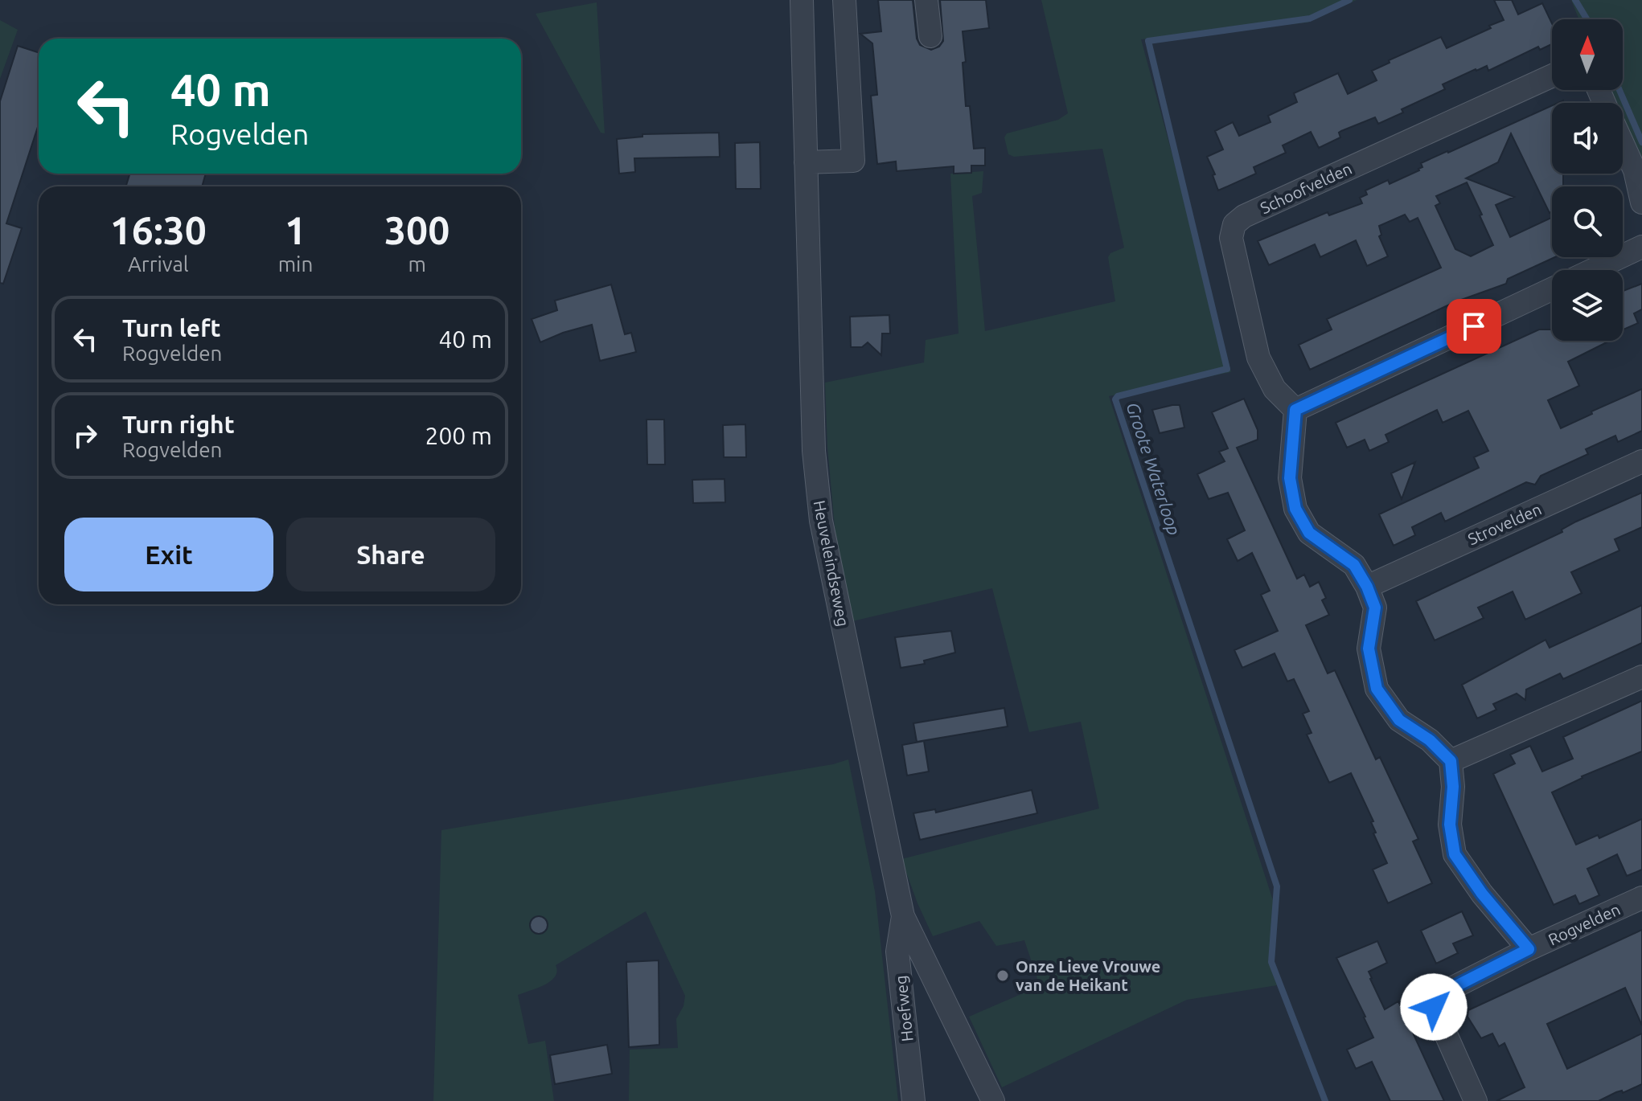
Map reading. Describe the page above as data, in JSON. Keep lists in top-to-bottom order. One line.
{"streets":{"street":["Schoofvelden","Strovelden","Heuveleindseweg","Rogvelden","Hoefweg"]},"crossings":[["Heuveleindseweg","Hoefweg"]],"water":["Groote Waterloop"],"places":["Onze Lieve Vrouwe van de Heikant"],"north":"top","page":{"turn":["40 m","Rogvelden"],"eta":["16:30","Arrival","1","min","300","m"],"list":[{"name":"Turn left","note":"Rogvelden","value":"40 m"},{"name":"Turn right","note":"Rogvelden","value":"200 m"}],"buttons":["Exit","Share"]}}
